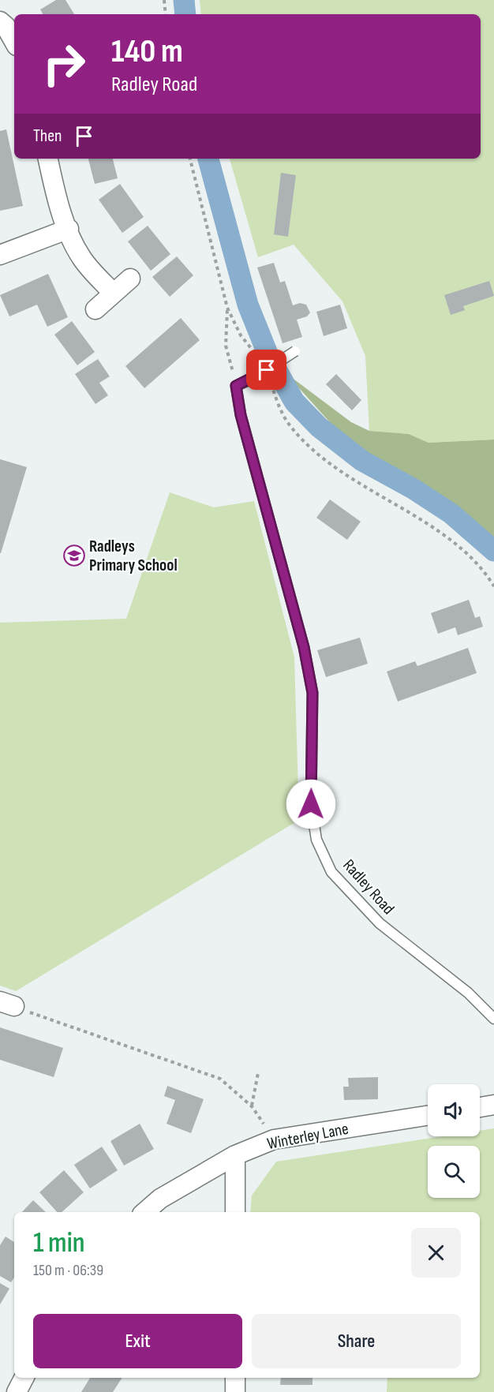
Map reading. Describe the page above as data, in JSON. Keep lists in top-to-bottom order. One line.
{"streets":{"street":["Winterley Lane"],"lane":["Radley Road"]},"places":{"school or university":["Radleys Primary School"]},"page":{"turn":["140 m","Radley Road"],"then":"Then","heading":["1 min","150 m · 06:39"],"buttons":["Exit","Share"]}}
